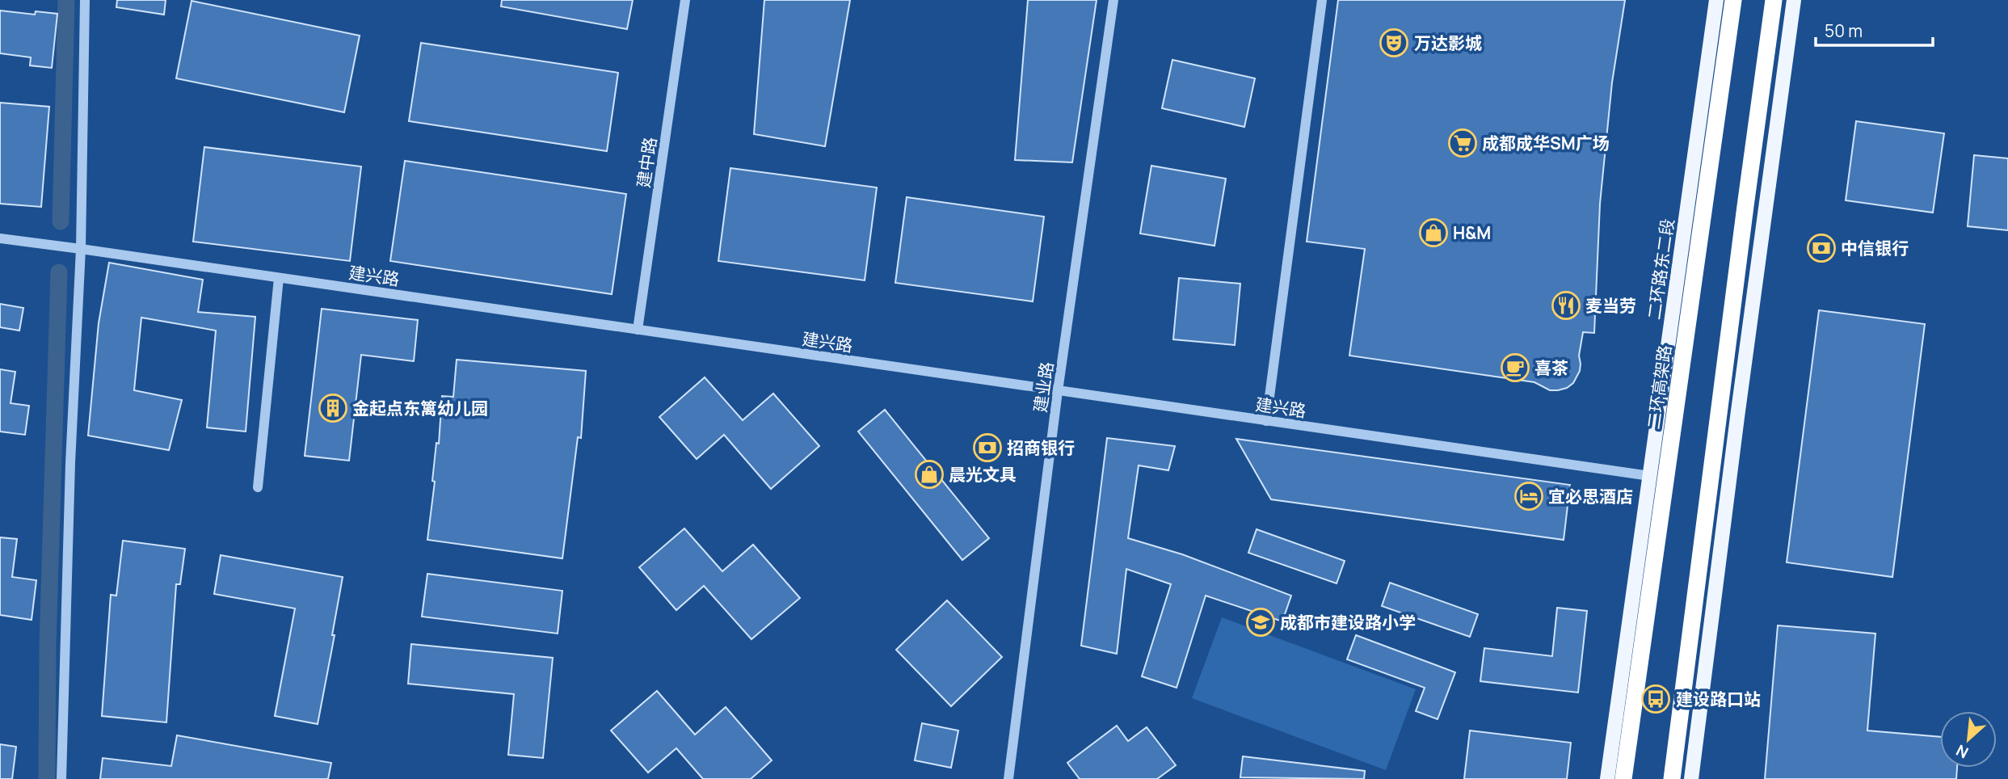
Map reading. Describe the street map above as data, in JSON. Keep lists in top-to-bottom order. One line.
{"streets":{"highway":["二环高架路"],"main road":["二环路东二段"],"street":["建中路","建兴路","建业路"]},"crossings":[["建中路","建兴路"],["二环路东二段","建兴路"],["建兴路","建业路"]],"places":{"theatre":["万达影城"],"supermarket":["成都成华SM广场"],"shop":["H&M","晨光文具"],"bank":["中信银行","招商银行"],"restaurant":["麦当劳"],"cafe":["喜茶"],"building":["金起点东篱幼儿园"],"hotel":["宜必思酒店"],"school or university":["成都市建设路小学"],"bus stop":["建设路口站"]},"scale_bar":"50 m","north":"bottom left"}
